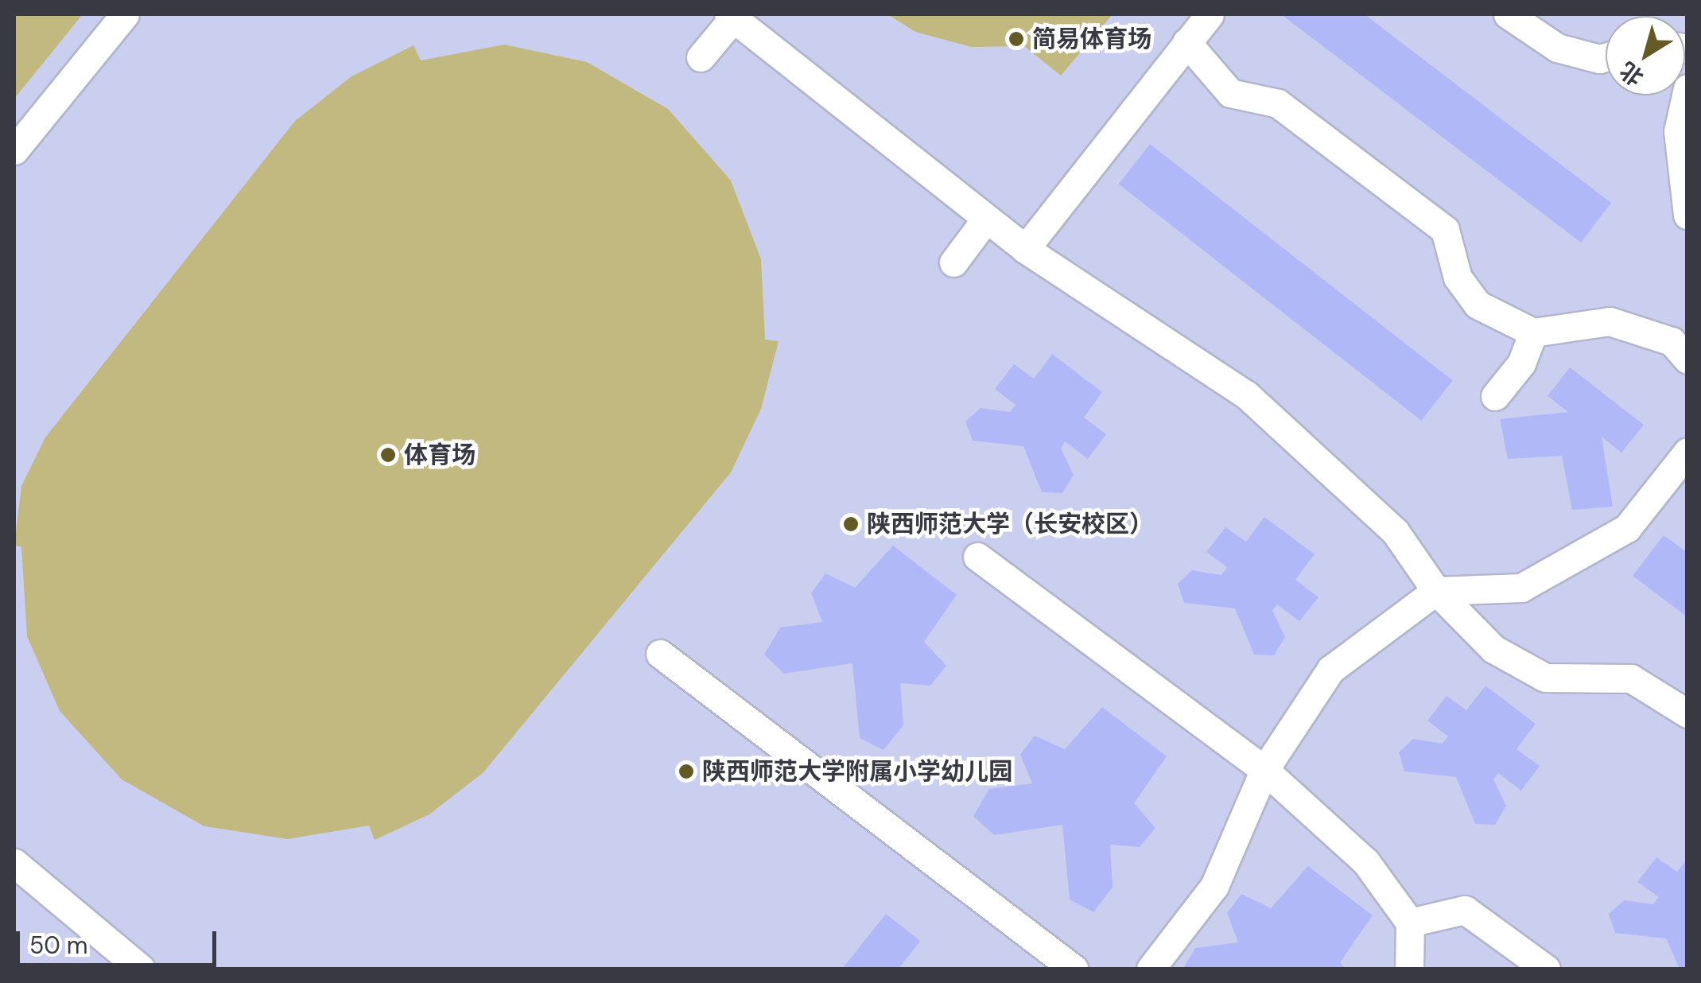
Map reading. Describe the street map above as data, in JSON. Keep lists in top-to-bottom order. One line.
{"places":["简易体育场","体育场","陕西师范大学（长安校区）","陕西师范大学附属小学幼儿园"],"scale_bar":"50 m","north":"bottom left"}
